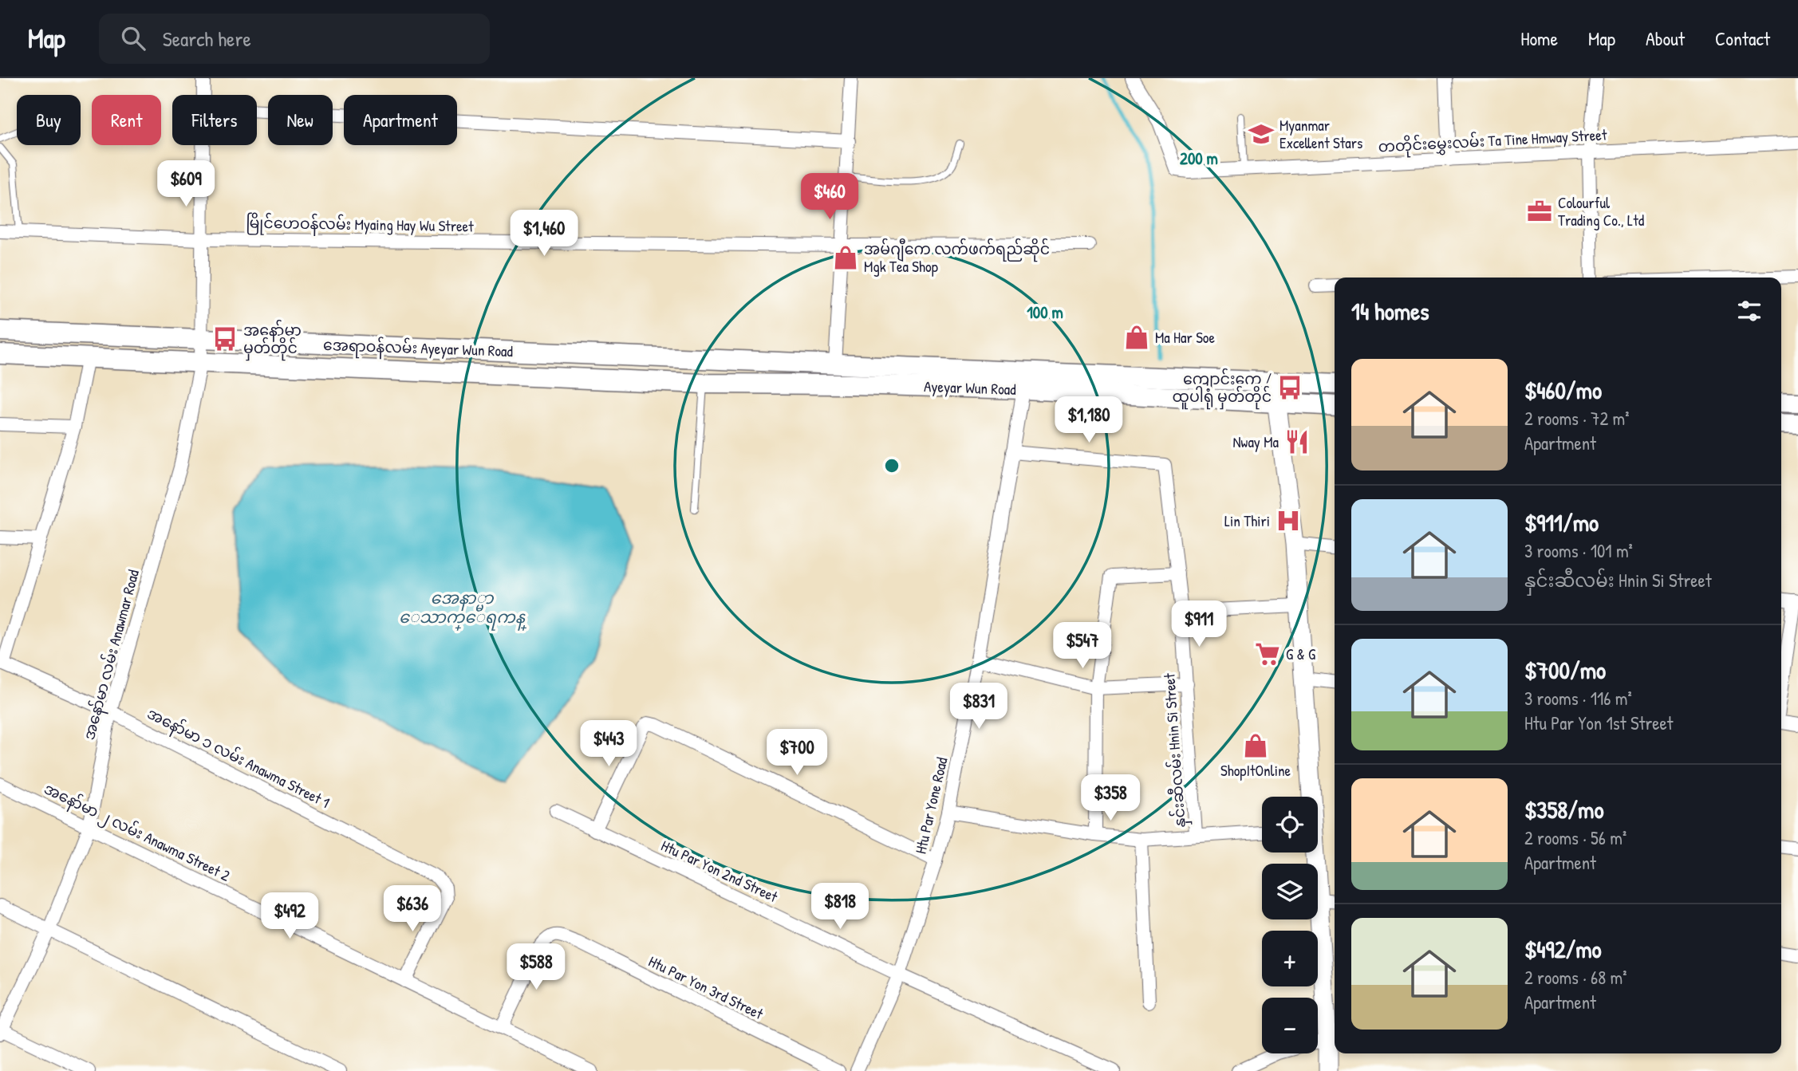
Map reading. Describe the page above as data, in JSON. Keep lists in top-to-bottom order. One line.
{"streets":{"main road":["အေရာဝန်လမ်း Ayeyar Wun Road","Ayeyar Wun Road"],"street":["တတိုင်းမွှေးလမ်း Ta Tine Hmway Street","မြိုင်ဟေဝန်လမ်း Myaing Hay Wu Street","အနော်မာ လမ်း Anawmar Road","နှင်းဆီလမ်း Hnin Si Street","အနော်မာ ၁ လမ်း Anawma Street 1","Htu Par Yone Road","အနော်မာ ၂ လမ်း Anawma Street 2","Htu Par Yon 2nd Street","Htu Par Yon 3rd Street"]},"crossings":[["မြိုင်ဟေဝန်လမ်း Myaing Hay Wu Street","အနော်မာ လမ်း Anawmar Road"],["အေရာဝန်လမ်း Ayeyar Wun Road","Ayeyar Wun Road"],["အေရာဝန်လမ်း Ayeyar Wun Road","အနော်မာ လမ်း Anawmar Road"],["Ayeyar Wun Road","Htu Par Yone Road"],["အနော်မာ လမ်း Anawmar Road","အနော်မာ ၁ လမ်း Anawma Street 1"],["အနော်မာ လမ်း Anawmar Road","အနော်မာ ၂ လမ်း Anawma Street 2"],["နှင်းဆီလမ်း Hnin Si Street","Htu Par Yone Road"],["အနော်မာ ၁ လမ်း Anawma Street 1","အနော်မာ ၂ လမ်း Anawma Street 2"],["Htu Par Yone Road","Htu Par Yon 2nd Street"],["အနော်မာ ၂ လမ်း Anawma Street 2","Htu Par Yon 3rd Street"]],"water":["အေနာ္မာ ေသာက္ေရကန္"],"places":{"school or university":["Myanmar Excellent Stars"],"office":["Colourful Trading Co., Ltd"],"shop":["အမ်ဂျီကေ လက်ဖက်ရည်ဆိုင် Mgk Tea Shop","Ma Har Soe","ShopItOnline"],"bus stop":["အနော်မာ မှတ်တိုင်","ကျောင်းကွေ့ / ထူပါရုံ မှတ်တိုင်"],"restaurant":["Nway Ma"],"hospital":["Lin Thiri"],"supermarket":["G & G"]},"page":{"header":"Map","search":"Search here","nav":["Home","Map","About","Contact"],"chip":["Buy","Rent","Filters","New","Apartment"],"price":["$609","$460","$1,460","$1,180","$911","$547","$831","$443","$700","$358","$818","$636","$492","$588"],"heading":"14 homes","list":[{"name":"$460/mo","note":"2 rooms · 72 m² · Apartment"},{"name":"$911/mo","note":"3 rooms · 101 m² · နှင်းဆီလမ်း Hnin Si Street"},{"name":"$700/mo","note":"3 rooms · 116 m² · Htu Par Yon 1st Street"},{"name":"$358/mo","note":"2 rooms · 56 m² · Apartment"},{"name":"$492/mo","note":"2 rooms · 68 m² · Apartment"}],"map_buttons":["+","−"]},"rings":["200 m","100 m"]}
